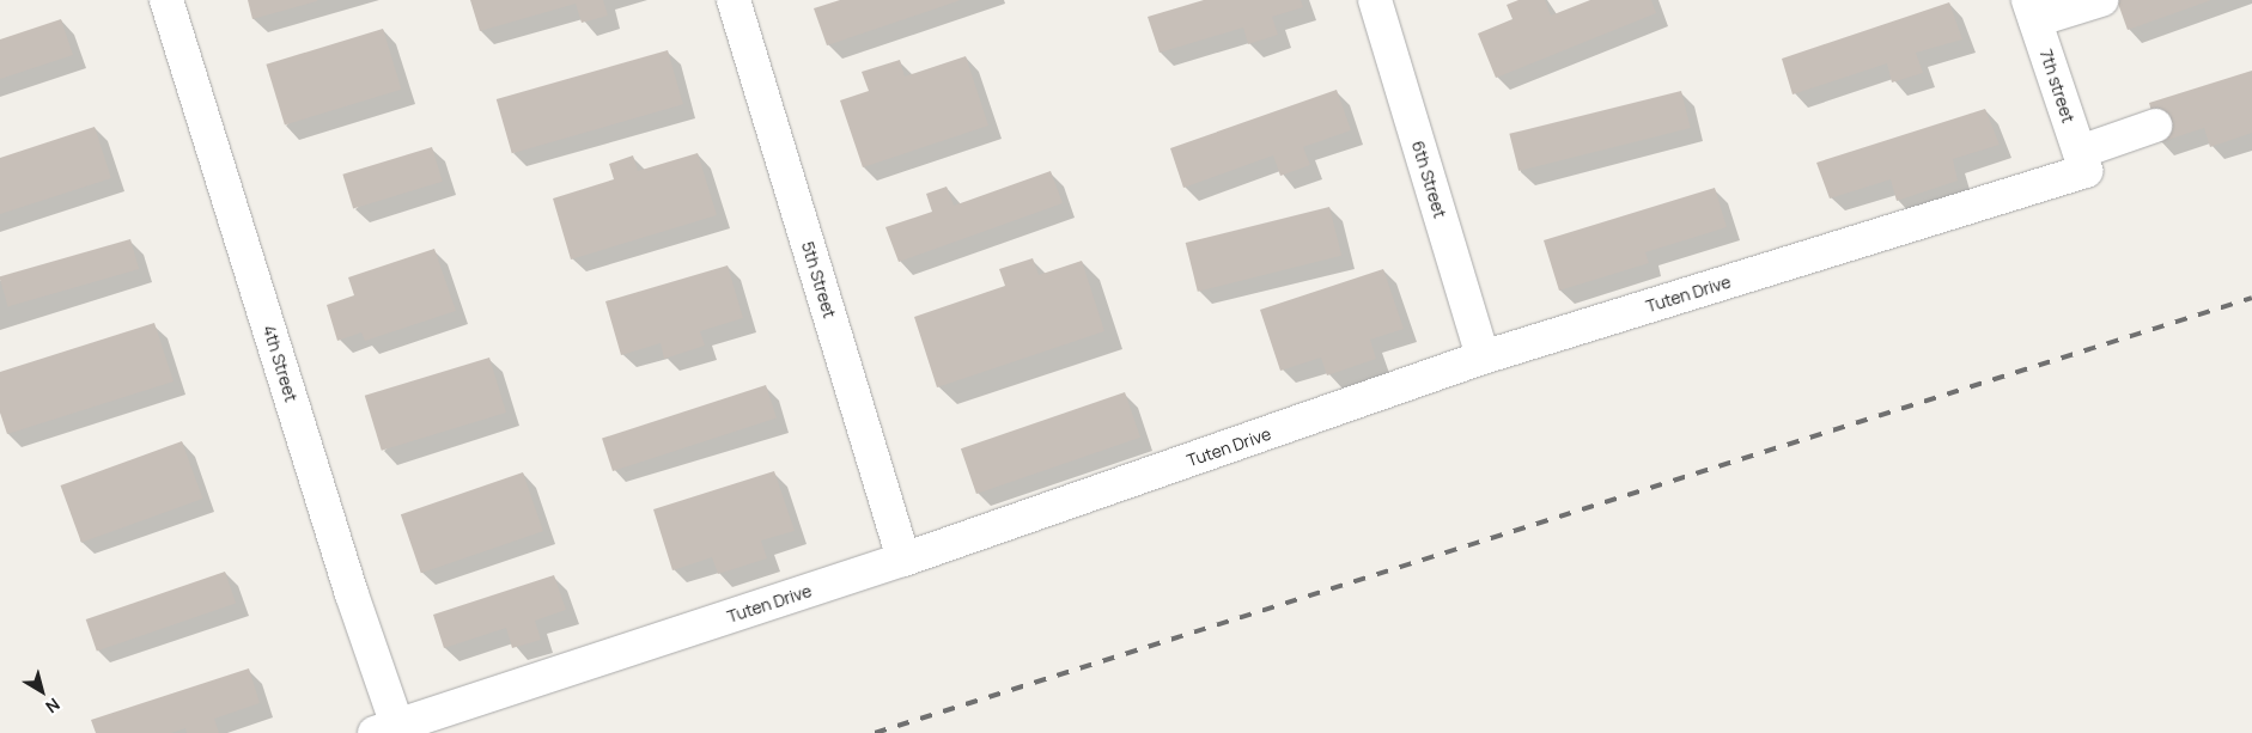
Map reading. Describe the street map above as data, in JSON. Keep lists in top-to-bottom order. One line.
{"streets":{"street":["7th street","6th Street","5th Street","Tuten Drive","4th Street"]},"crossings":[["7th street","Tuten Drive"],["6th Street","Tuten Drive"],["5th Street","Tuten Drive"],["Tuten Drive","4th Street"]],"north":"bottom right"}
